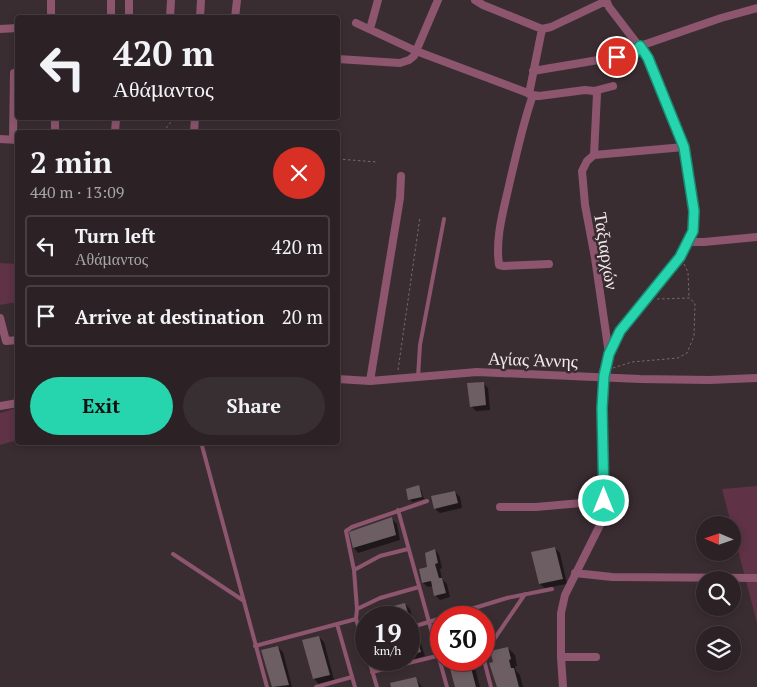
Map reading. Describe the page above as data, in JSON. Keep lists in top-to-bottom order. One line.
{"streets":{"street":["Ταξιαρχών","Αγίας Άννης"]},"north":"left","page":{"turn":["420 m","Αθάμαντος"],"heading":["2 min","440 m · 13:09"],"list":[{"name":"Turn left","note":"Αθάμαντος","value":"420 m"},{"name":"Arrive at destination","value":"20 m"}],"buttons":["Exit","Share"],"speed":"19 km/h","limit":"30"}}
